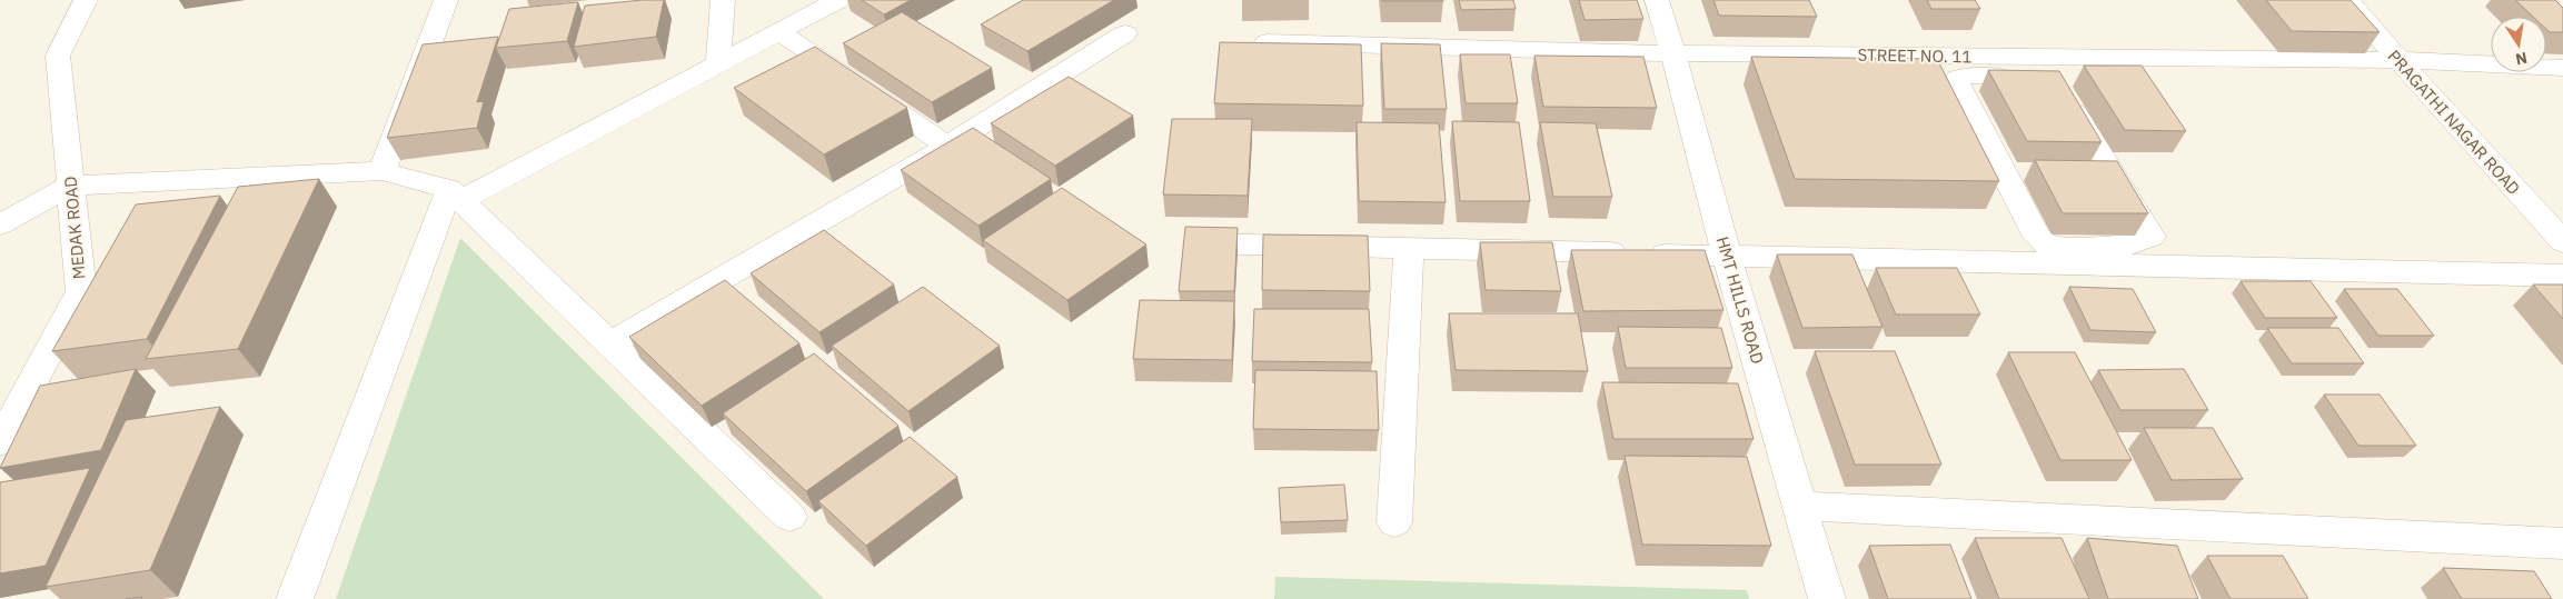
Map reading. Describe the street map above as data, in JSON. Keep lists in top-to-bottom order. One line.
{"streets":{"street":["STREET NO. 11","PRAGATHI NAGAR ROAD","MEDAK ROAD","HMT HILLS ROAD"]},"crossings":[["STREET NO. 11","PRAGATHI NAGAR ROAD"],["STREET NO. 11","HMT HILLS ROAD"]],"north":"bottom"}
